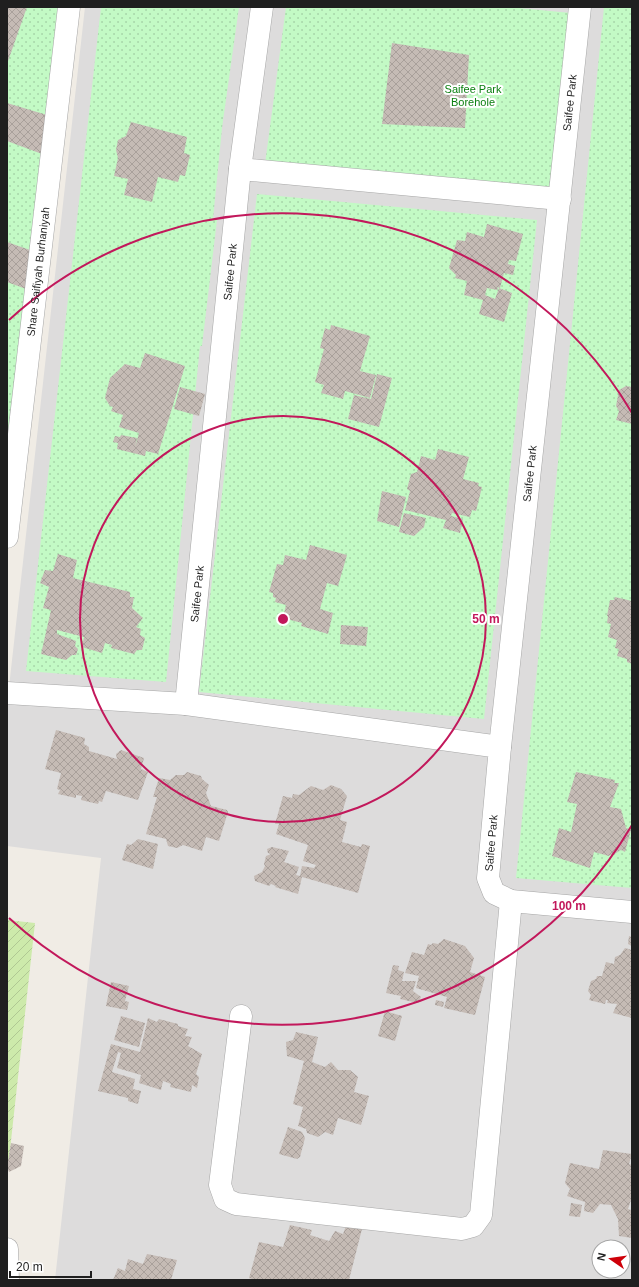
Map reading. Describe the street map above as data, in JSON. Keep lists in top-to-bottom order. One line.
{"streets":{"street":["Saifee Park","Share Saifiyah Burhaniyah"]},"parks":["Saifee Park Borehole"],"scale_bar":"20 m","north":"left","rings":["50 m","100 m"]}
